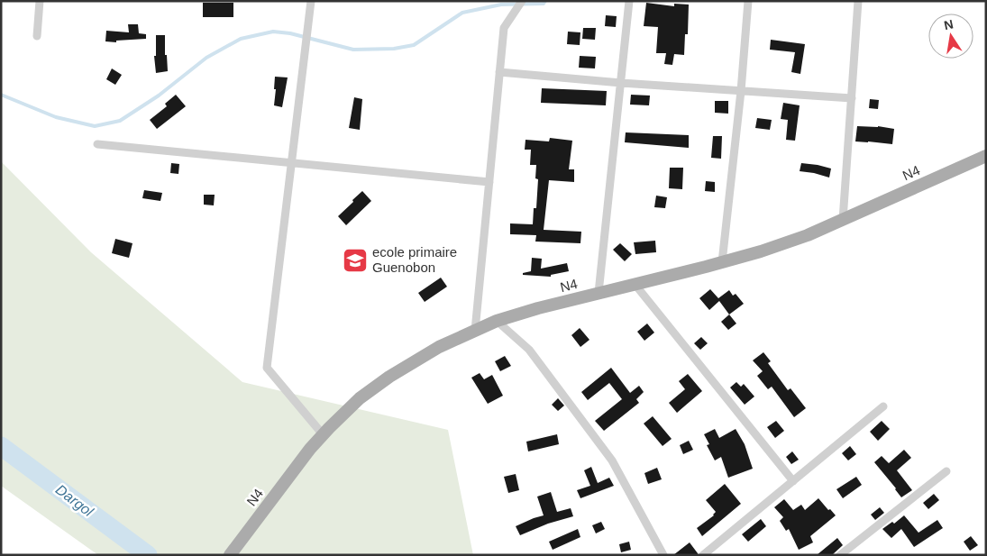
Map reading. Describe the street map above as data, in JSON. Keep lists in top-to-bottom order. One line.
{"streets":{"main road":["N4"]},"water":["Dargol"],"places":{"school or university":["ecole primaire Guenobon"]},"north":"top"}
